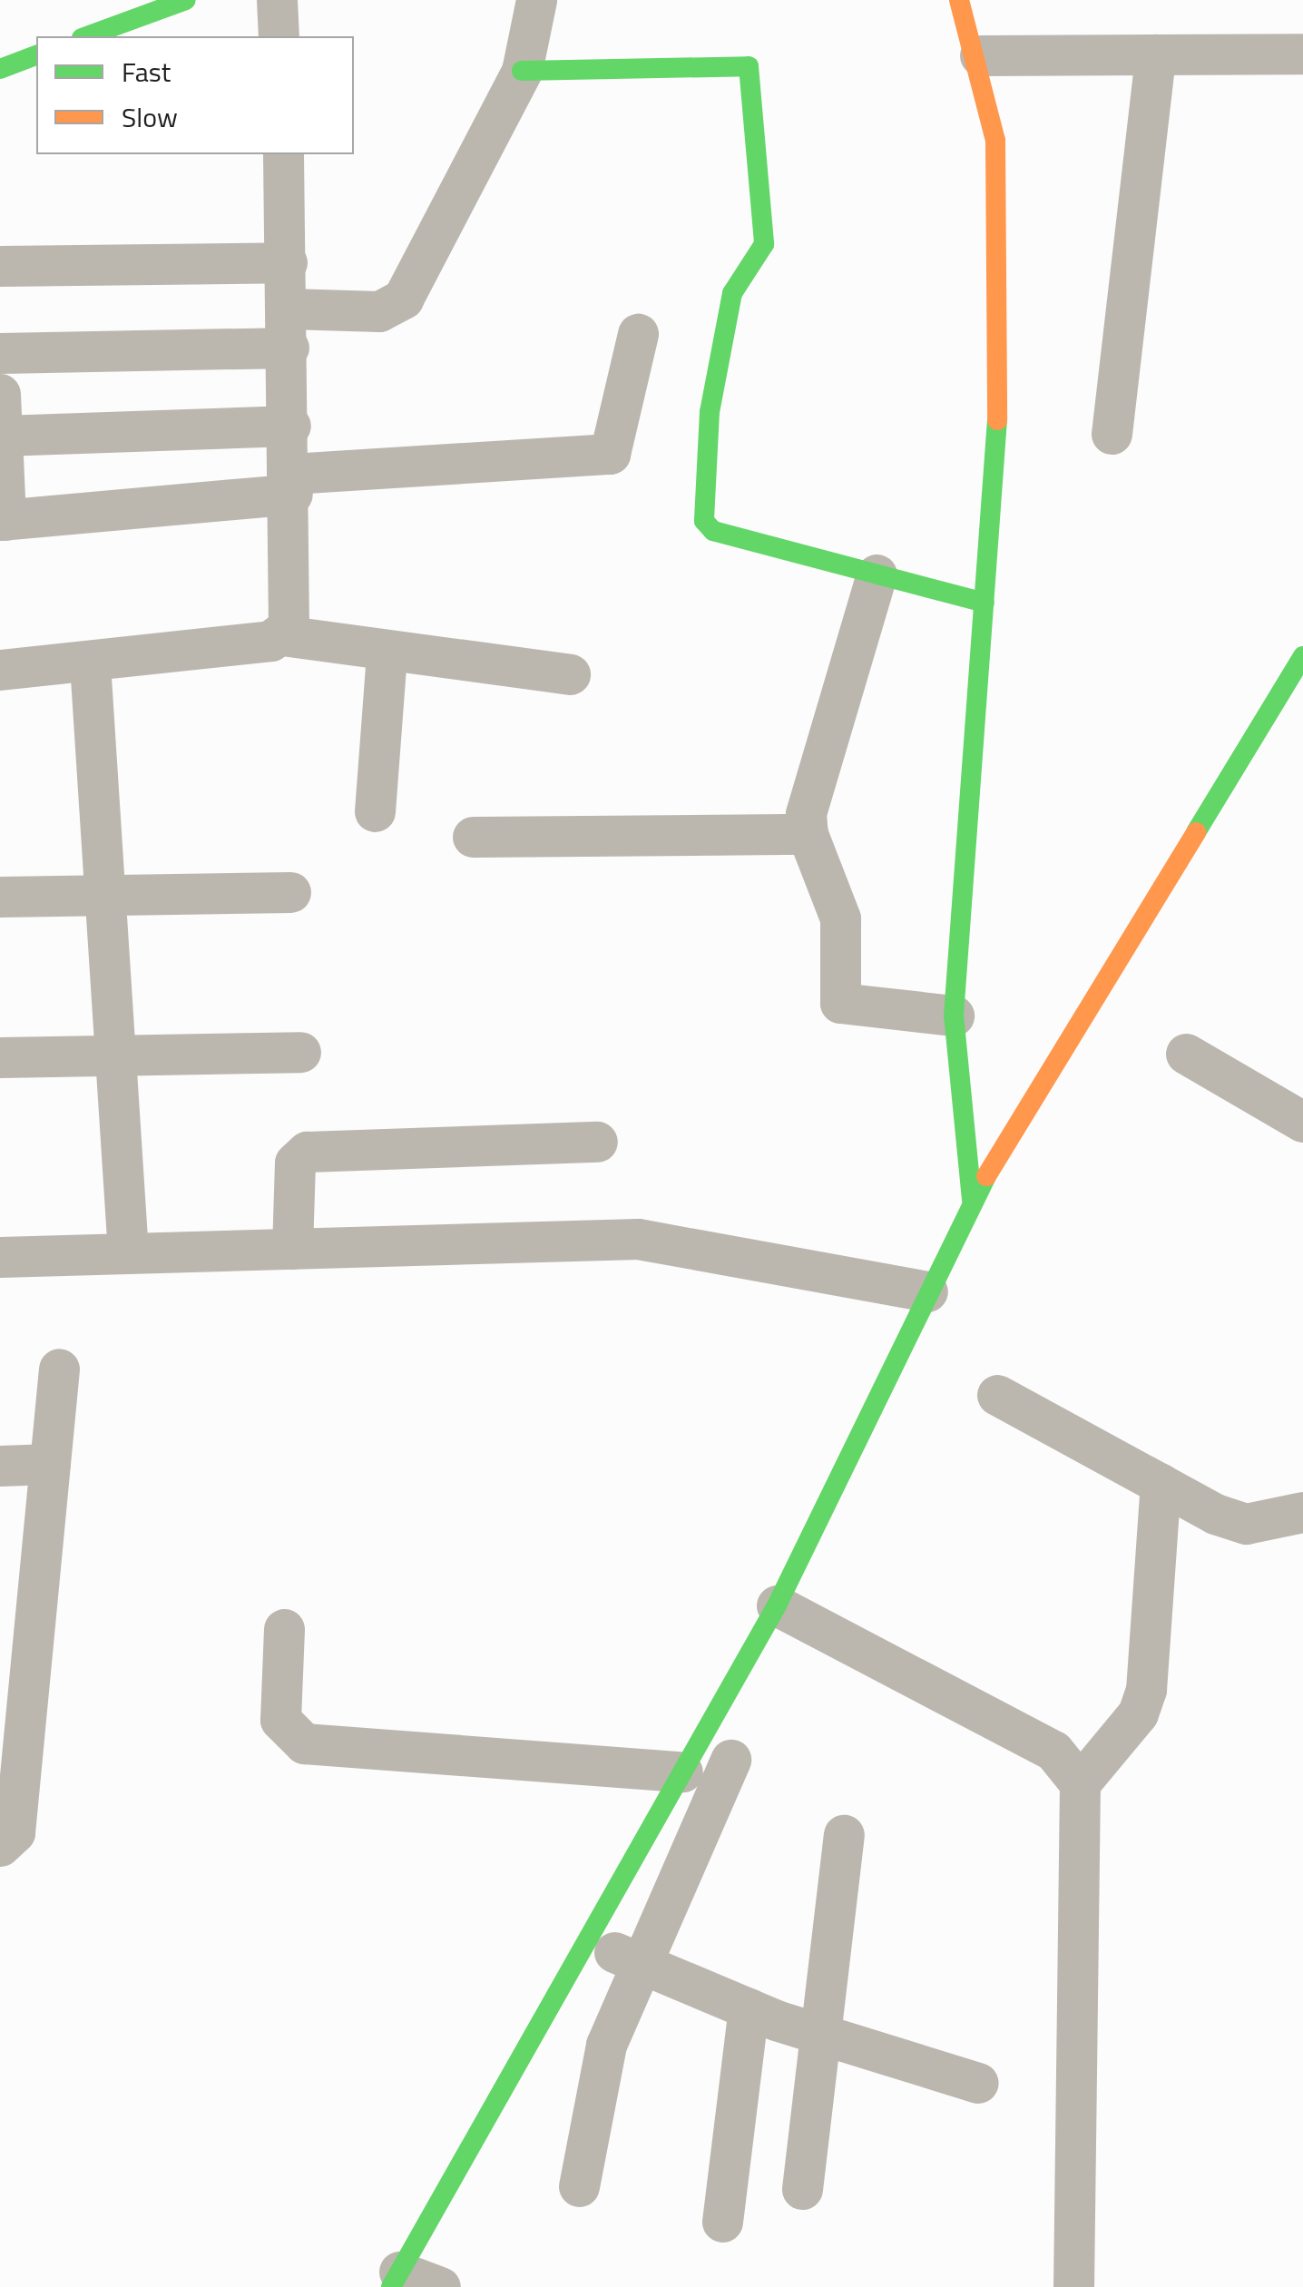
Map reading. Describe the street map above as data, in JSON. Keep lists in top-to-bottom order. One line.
{"legend":["Fast","Slow"]}
